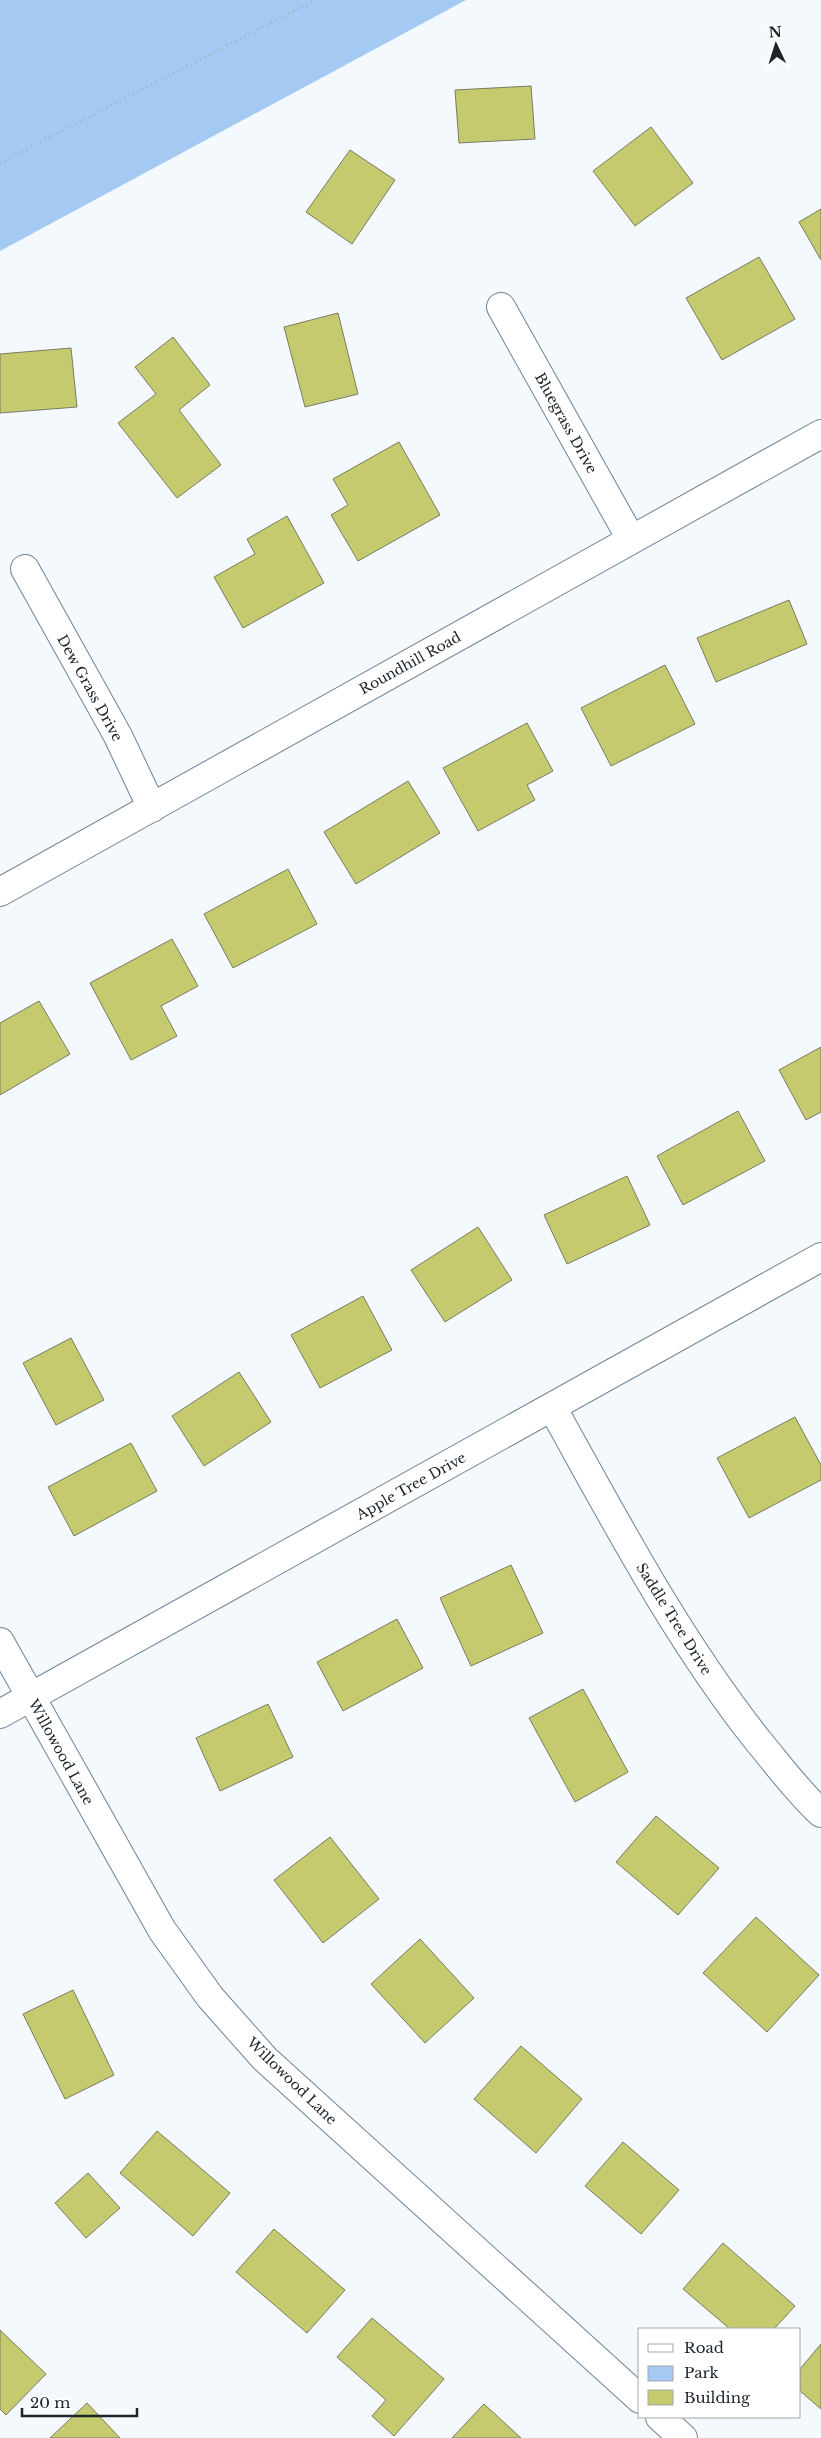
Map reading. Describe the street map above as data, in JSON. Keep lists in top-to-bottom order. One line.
{"streets":{"street":["Bluegrass Drive","Roundhill Road","Dew Grass Drive","Apple Tree Drive","Saddle Tree Drive","Willowood Lane"]},"crossings":[["Bluegrass Drive","Roundhill Road"],["Roundhill Road","Dew Grass Drive"],["Apple Tree Drive","Saddle Tree Drive"],["Apple Tree Drive","Willowood Lane"]],"legend":["Road","Park","Building"],"scale_bar":"20 m","north":"top"}
